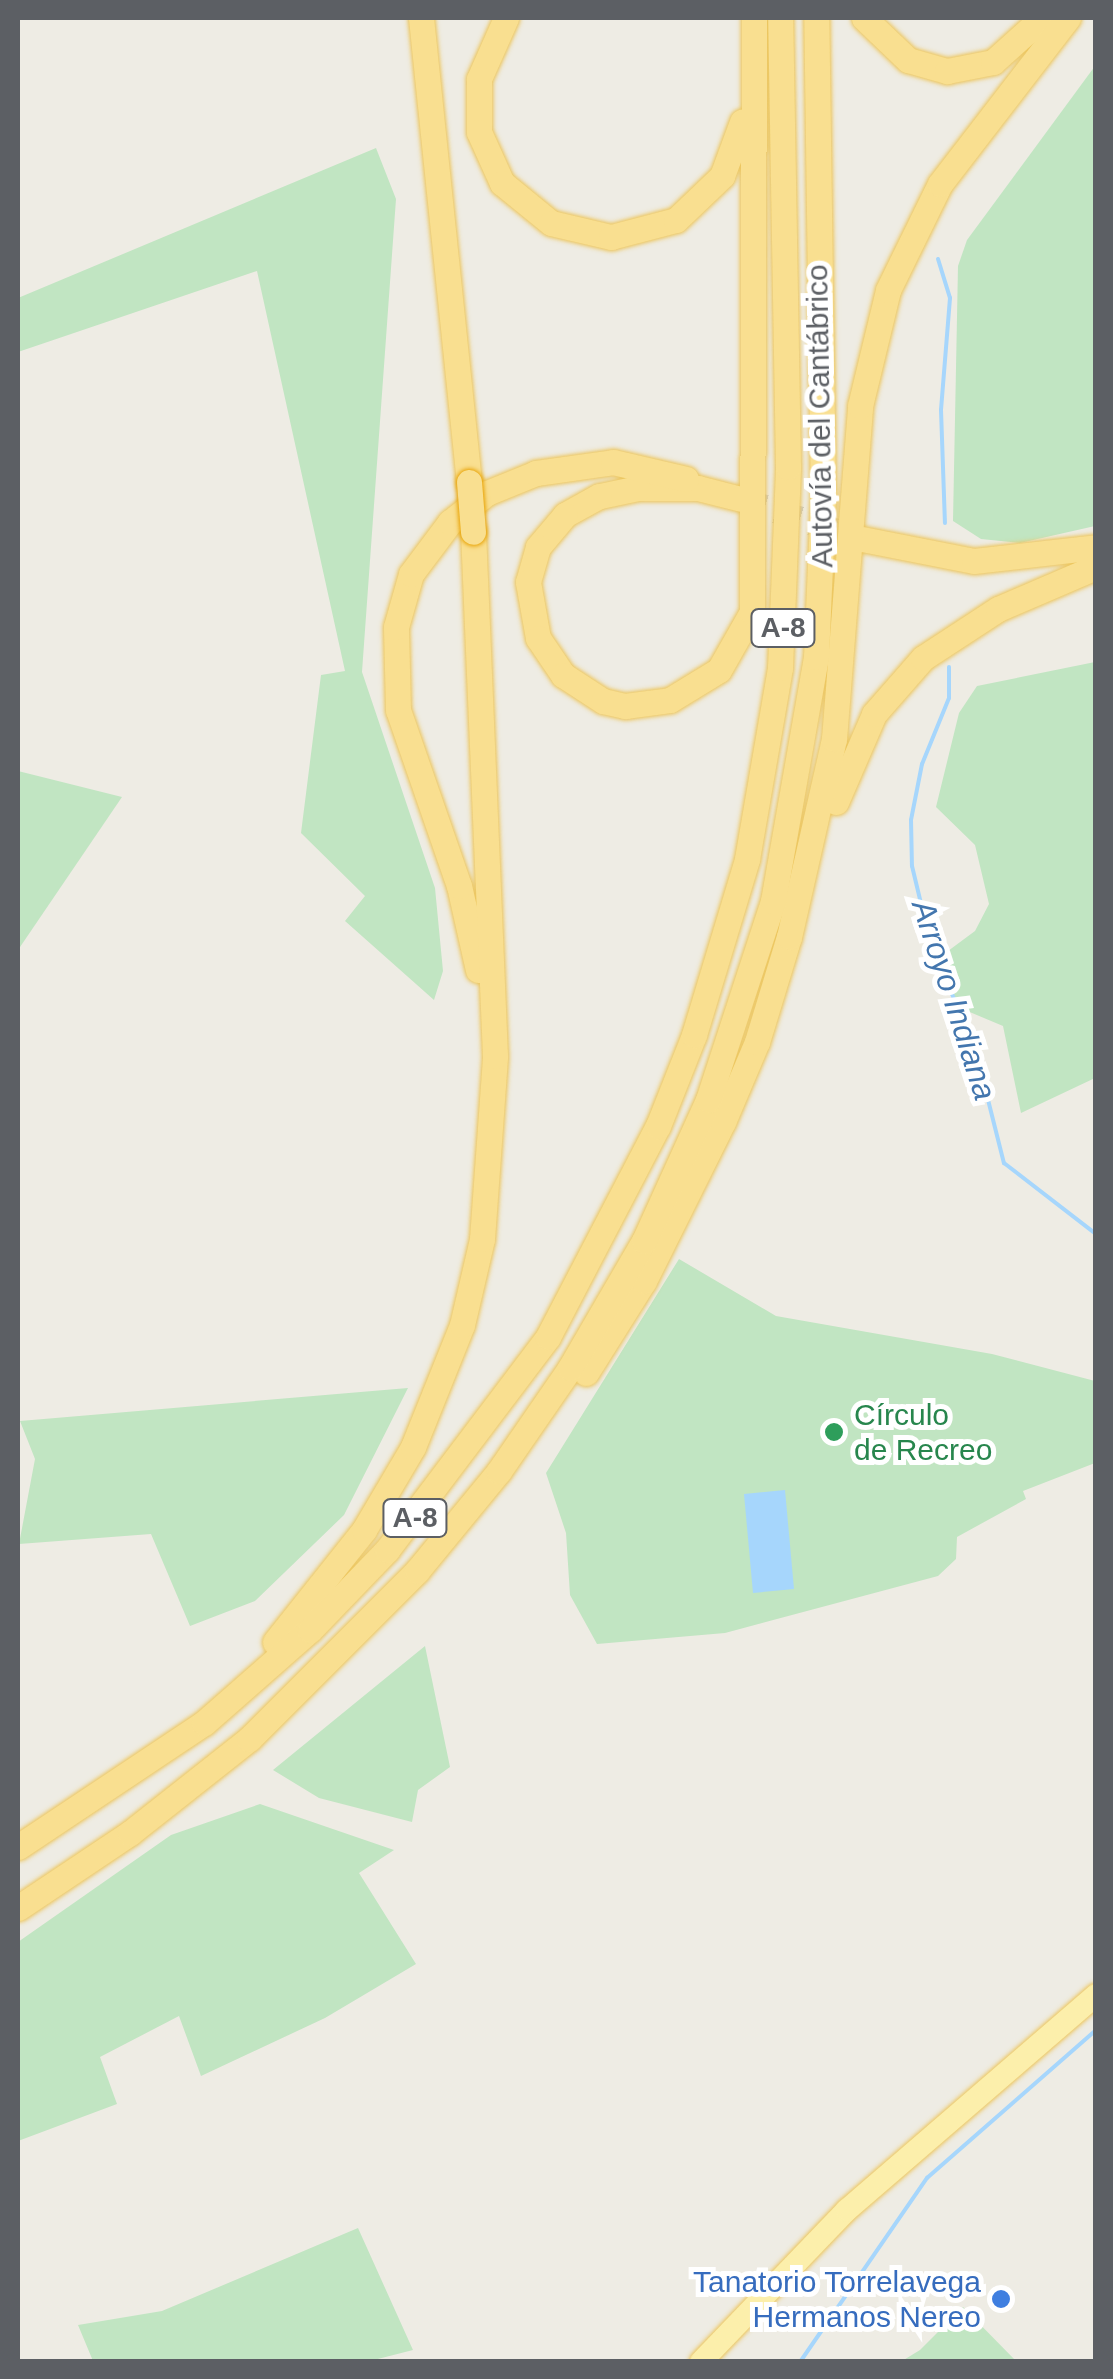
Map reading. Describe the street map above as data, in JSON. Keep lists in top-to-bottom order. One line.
{"streets":{"highway":["Autovía del Cantábrico","A-8"]},"water":["Arroyo Indiana"],"places":["Círculo de Recreo","Tanatorio Torrelavega Hermanos Nereo"]}
